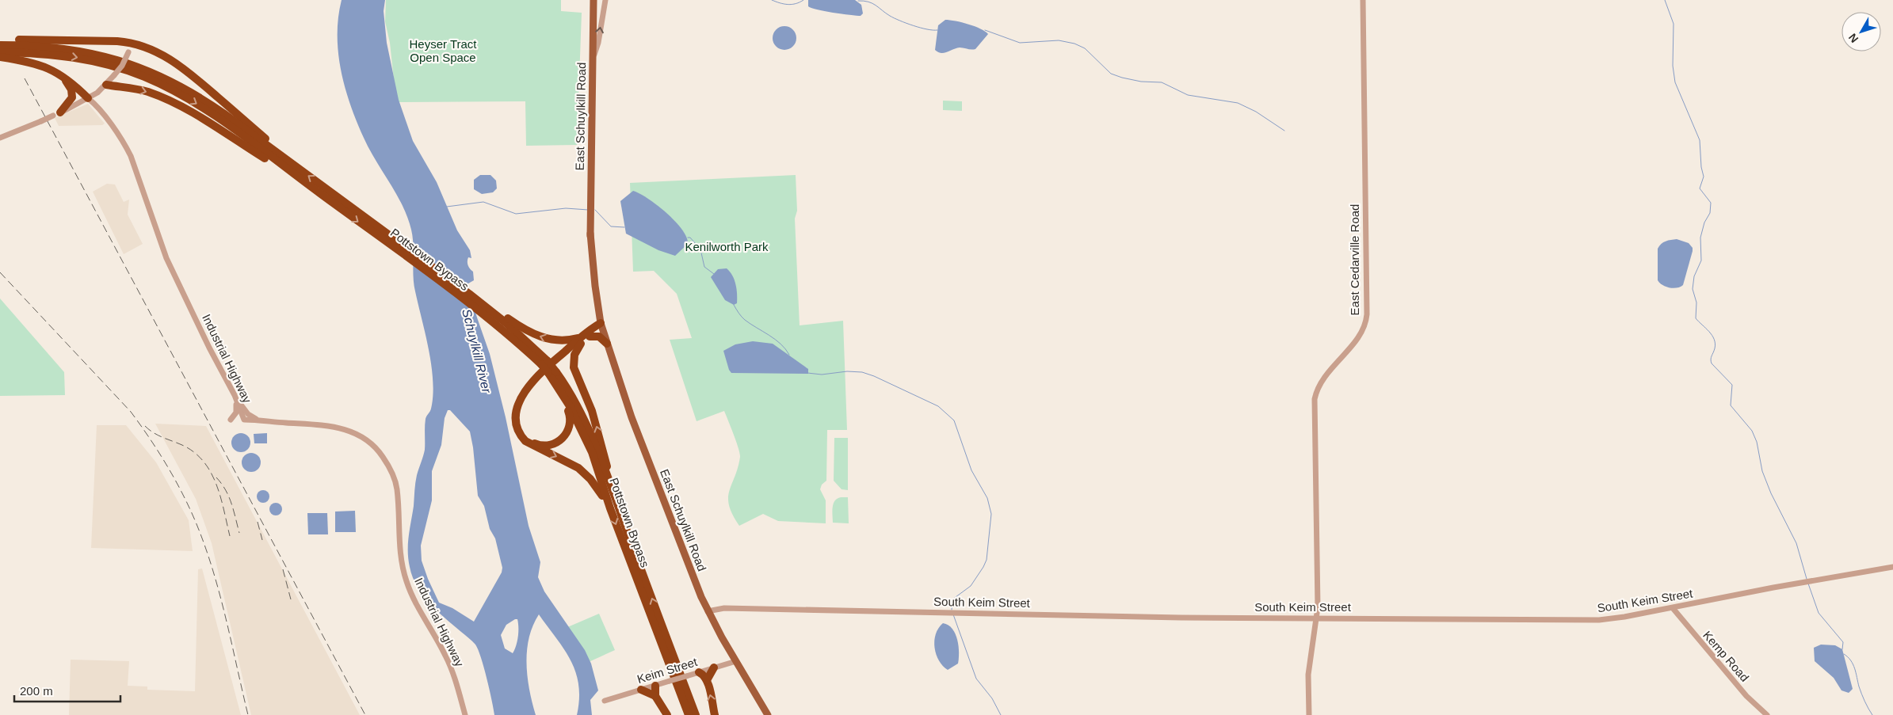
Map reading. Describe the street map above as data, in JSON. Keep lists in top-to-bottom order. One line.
{"streets":{"highway":["Pottstown Bypass"],"main road":["East Schuylkill Road"],"street":["East Cedarville Road","Industrial Highway","South Keim Street","Kemp Road","Keim Street"]},"crossings":[["East Schuylkill Road","South Keim Street"],["East Schuylkill Road","Keim Street"],["East Cedarville Road","South Keim Street"],["South Keim Street","Kemp Road"]],"water":["Schuylkill River"],"parks":["Heyser Tract Open Space","Kenilworth Park"],"scale_bar":"200 m","north":"bottom left"}
